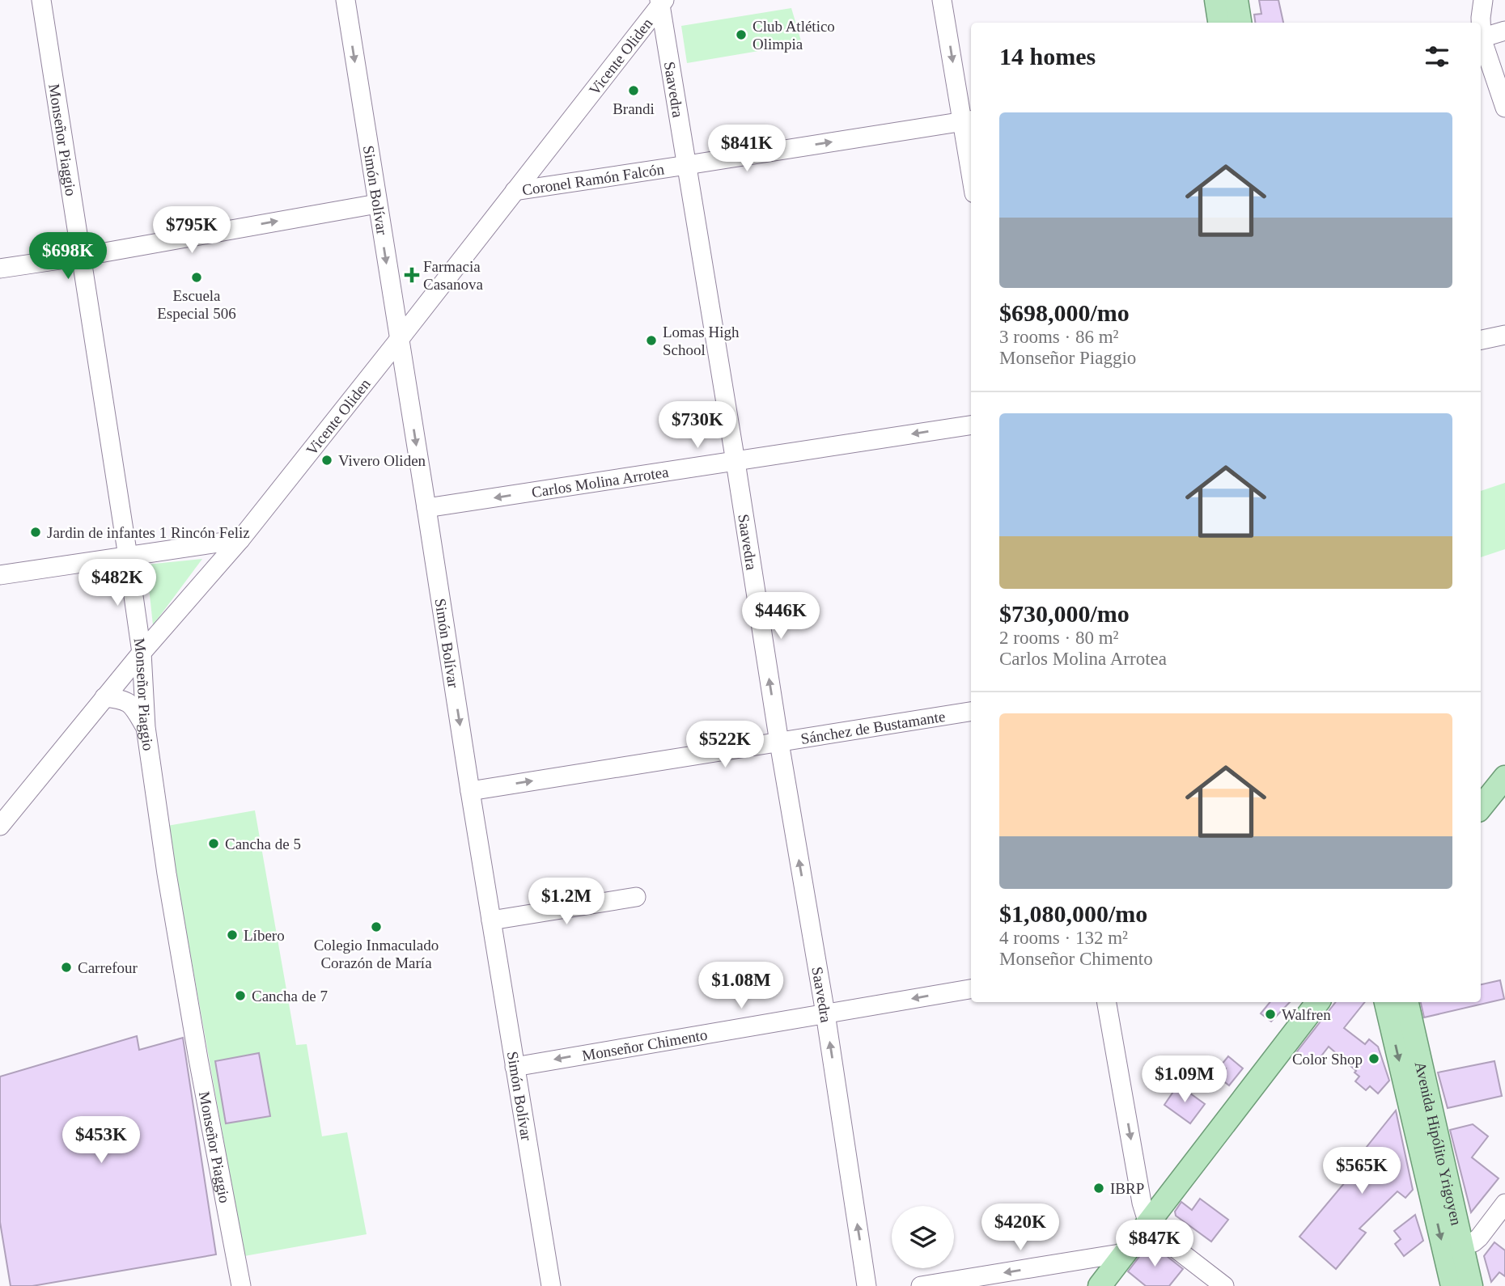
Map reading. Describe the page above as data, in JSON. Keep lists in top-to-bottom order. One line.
{"streets":{"main road":["Avenida Hipólito Yrigoyen"],"street":["Vicente Oliden","Saavedra","Monseñor Piaggio","Coronel Ramón Falcón","Simón Bolívar","Carlos Molina Arrotea","Sánchez de Bustamante","Monseñor Chimento"]},"crossings":[["Vicente Oliden","Saavedra"],["Vicente Oliden","Monseñor Piaggio"],["Vicente Oliden","Coronel Ramón Falcón"],["Vicente Oliden","Simón Bolívar"],["Saavedra","Coronel Ramón Falcón"],["Saavedra","Carlos Molina Arrotea"],["Saavedra","Sánchez de Bustamante"],["Saavedra","Monseñor Chimento"],["Simón Bolívar","Carlos Molina Arrotea"],["Simón Bolívar","Sánchez de Bustamante"],["Simón Bolívar","Monseñor Chimento"]],"one_way":["Saavedra","Coronel Ramón Falcón","Simón Bolívar","Carlos Molina Arrotea"],"places":{"other":["Club Atlético Olimpia","Brandi","Escuela Especial 506","Lomas High School","Vivero Oliden","Jardin de infantes 1 Rincón Feliz","Cancha de 5","Colegio Inmaculado Corazón de María","Líbero","Carrefour","Cancha de 7","Walfren","Color Shop","IBRP"],"health":["Farmacia Casanova"]},"page":{"heading":"14 homes","list":[{"name":"$698,000/mo","note":"3 rooms · 86 m² · Monseñor Piaggio"},{"name":"$730,000/mo","note":"2 rooms · 80 m² · Carlos Molina Arrotea"},{"name":"$1,080,000/mo","note":"4 rooms · 132 m² · Monseñor Chimento"}],"price":["$841K","$795K","$698K","$730K","$482K","$446K","$522K","$1.2M","$1.08M","$1.09M","$453K","$565K","$420K","$847K"]}}
